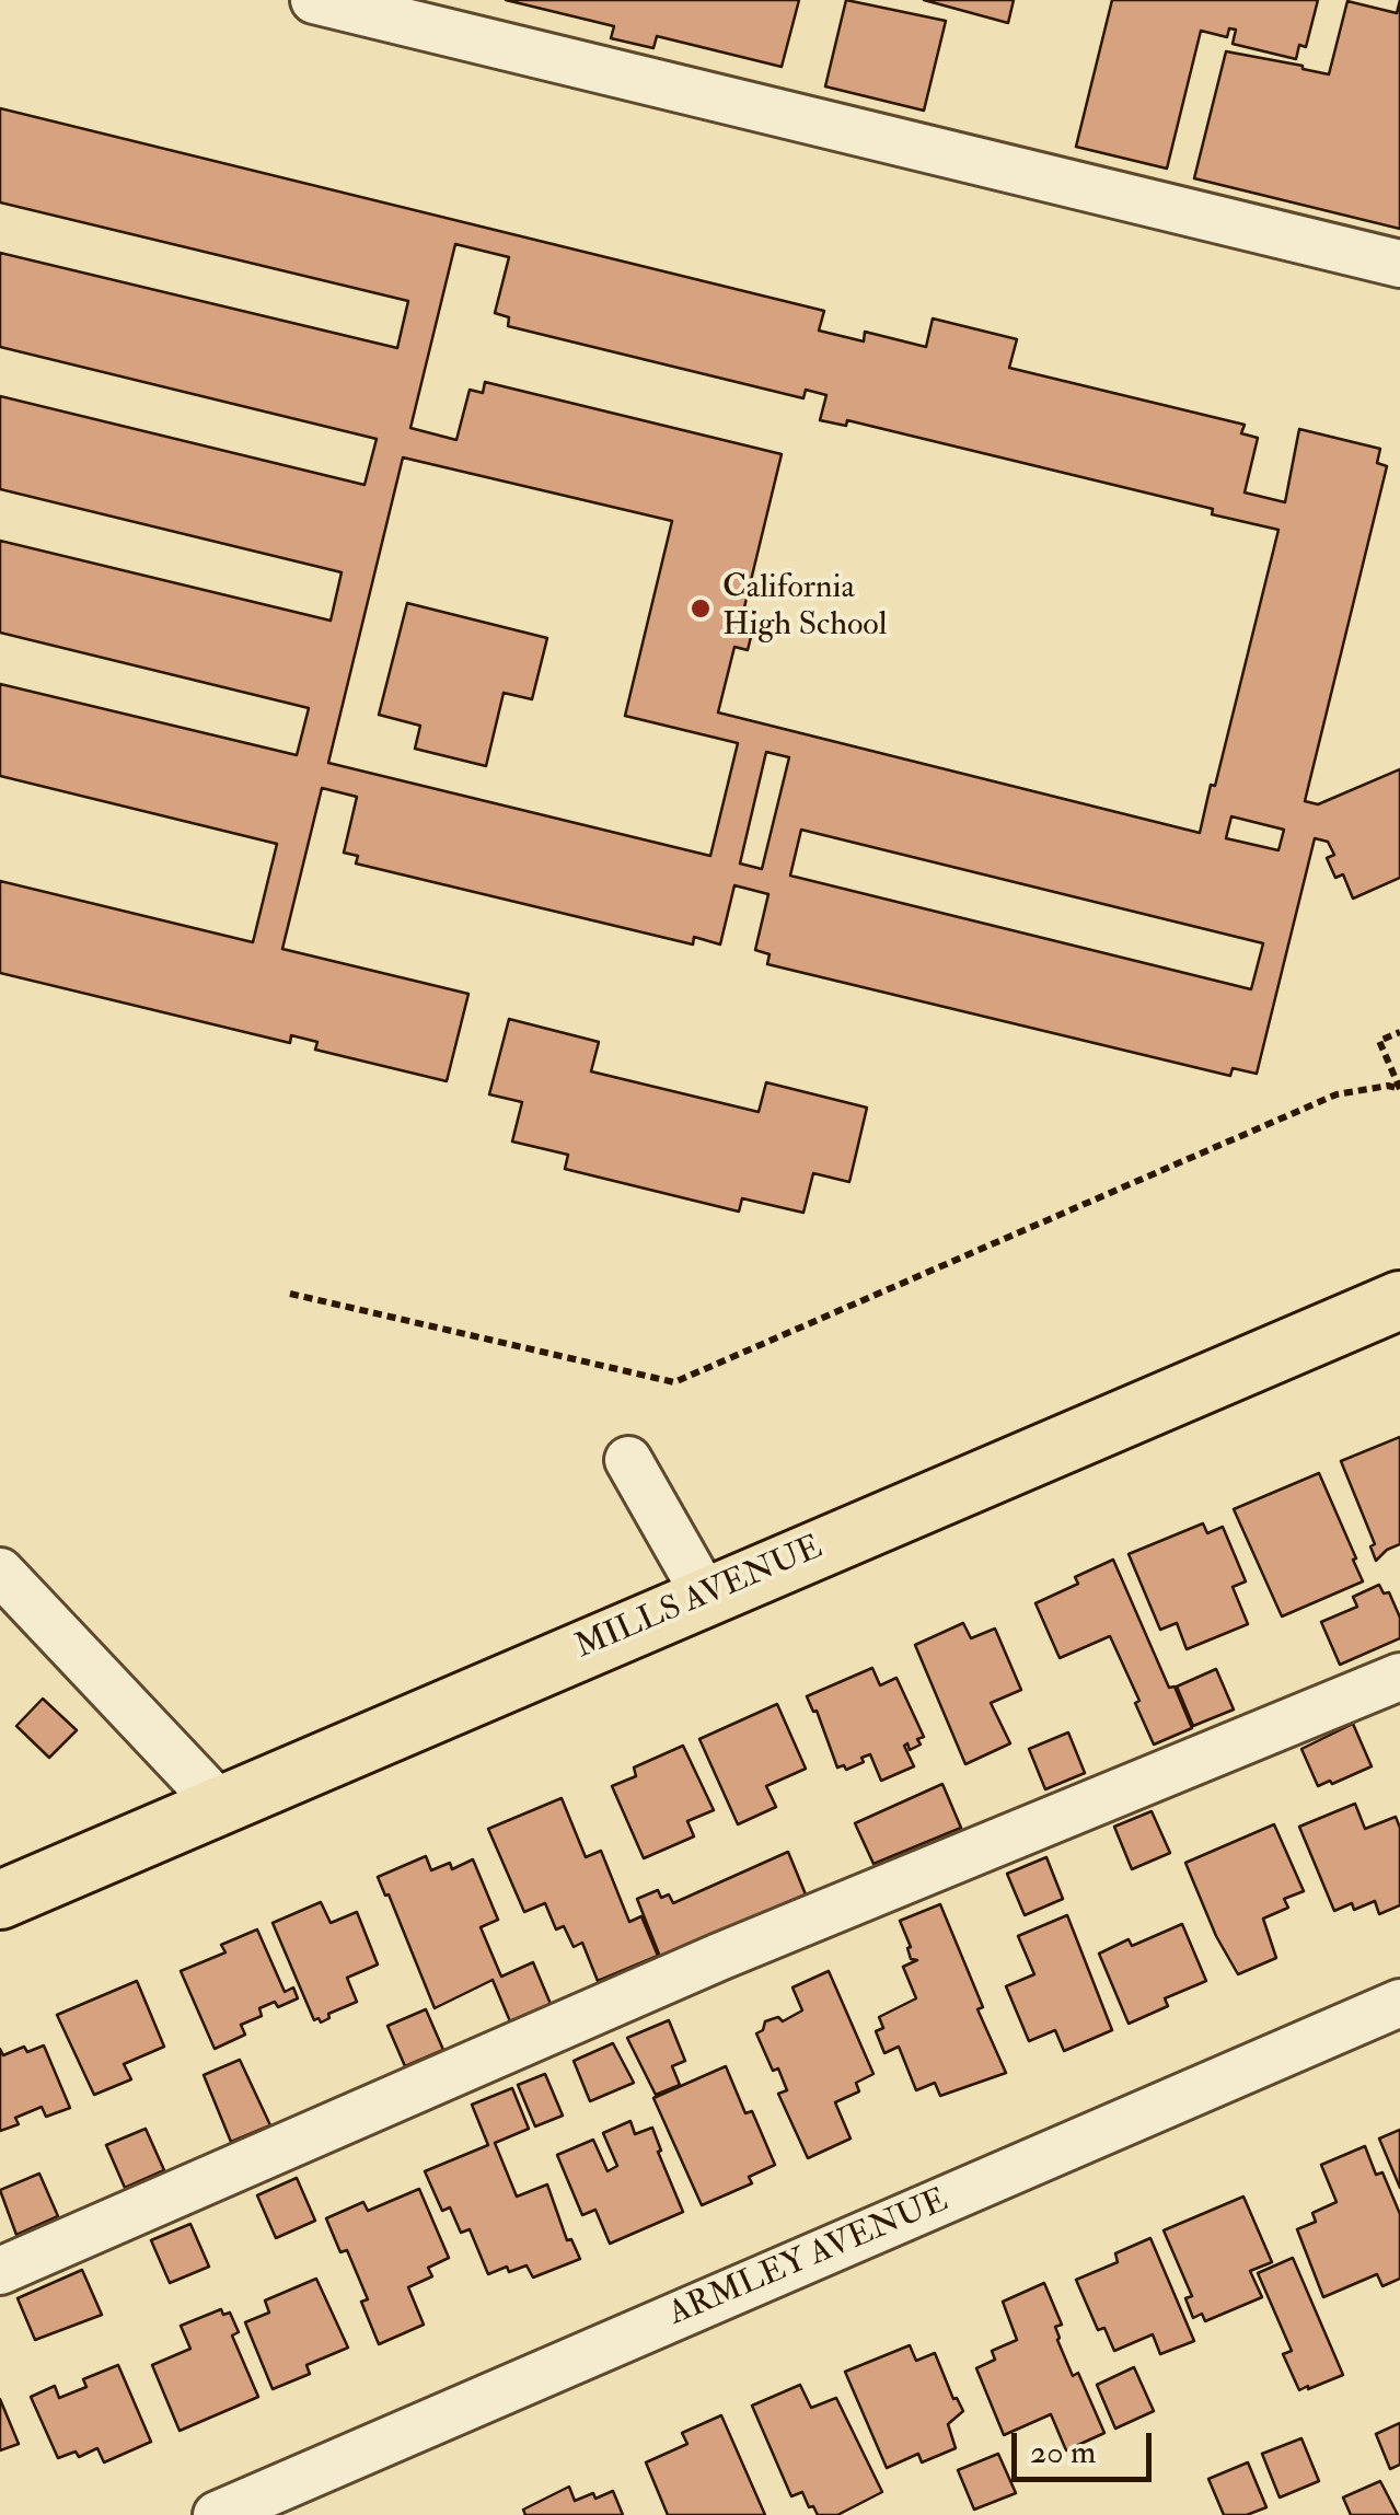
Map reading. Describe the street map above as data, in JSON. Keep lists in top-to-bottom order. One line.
{"streets":{"main road":["MILLS AVENUE"],"street":["ARMLEY AVENUE"]},"places":["California High School"],"scale_bar":"20 m"}
